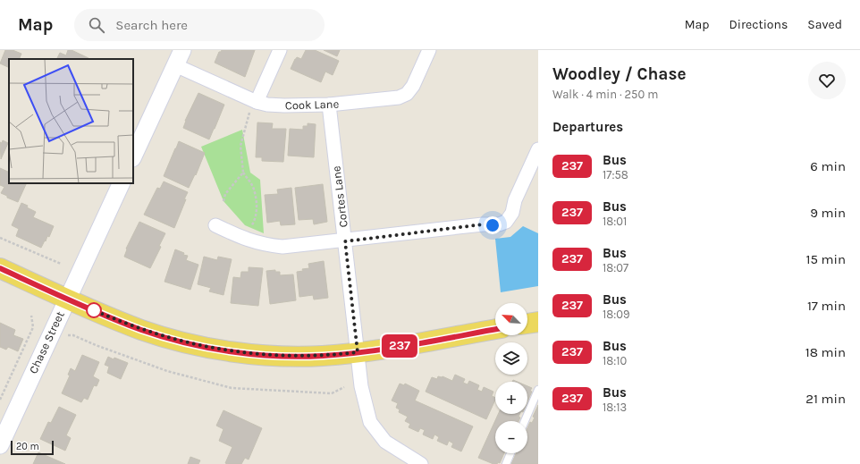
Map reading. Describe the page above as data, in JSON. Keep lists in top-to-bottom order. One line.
{"streets":{"street":["Cook Lane","Cortes Lane","Chase Street"]},"crossings":[["Cook Lane","Cortes Lane"]],"lines":["bus line 237"],"scale_bar":"20 m","north":"top left","page":{"header":"Map","search":"Search here","nav":["Map","Directions","Saved"],"on_map":"237","heading":[["Woodley / Chase","Walk · 4 min · 250 m"],"Departures"],"list":[{"mark":"237","name":"Bus","note":"17:58","value":"6 min"},{"mark":"237","name":"Bus","note":"18:01","value":"9 min"},{"mark":"237","name":"Bus","note":"18:07","value":"15 min"},{"mark":"237","name":"Bus","note":"18:09","value":"17 min"},{"mark":"237","name":"Bus","note":"18:10","value":"18 min"},{"mark":"237","name":"Bus","note":"18:13","value":"21 min"}],"map_buttons":["+","−"],"scale":"20 m"}}
